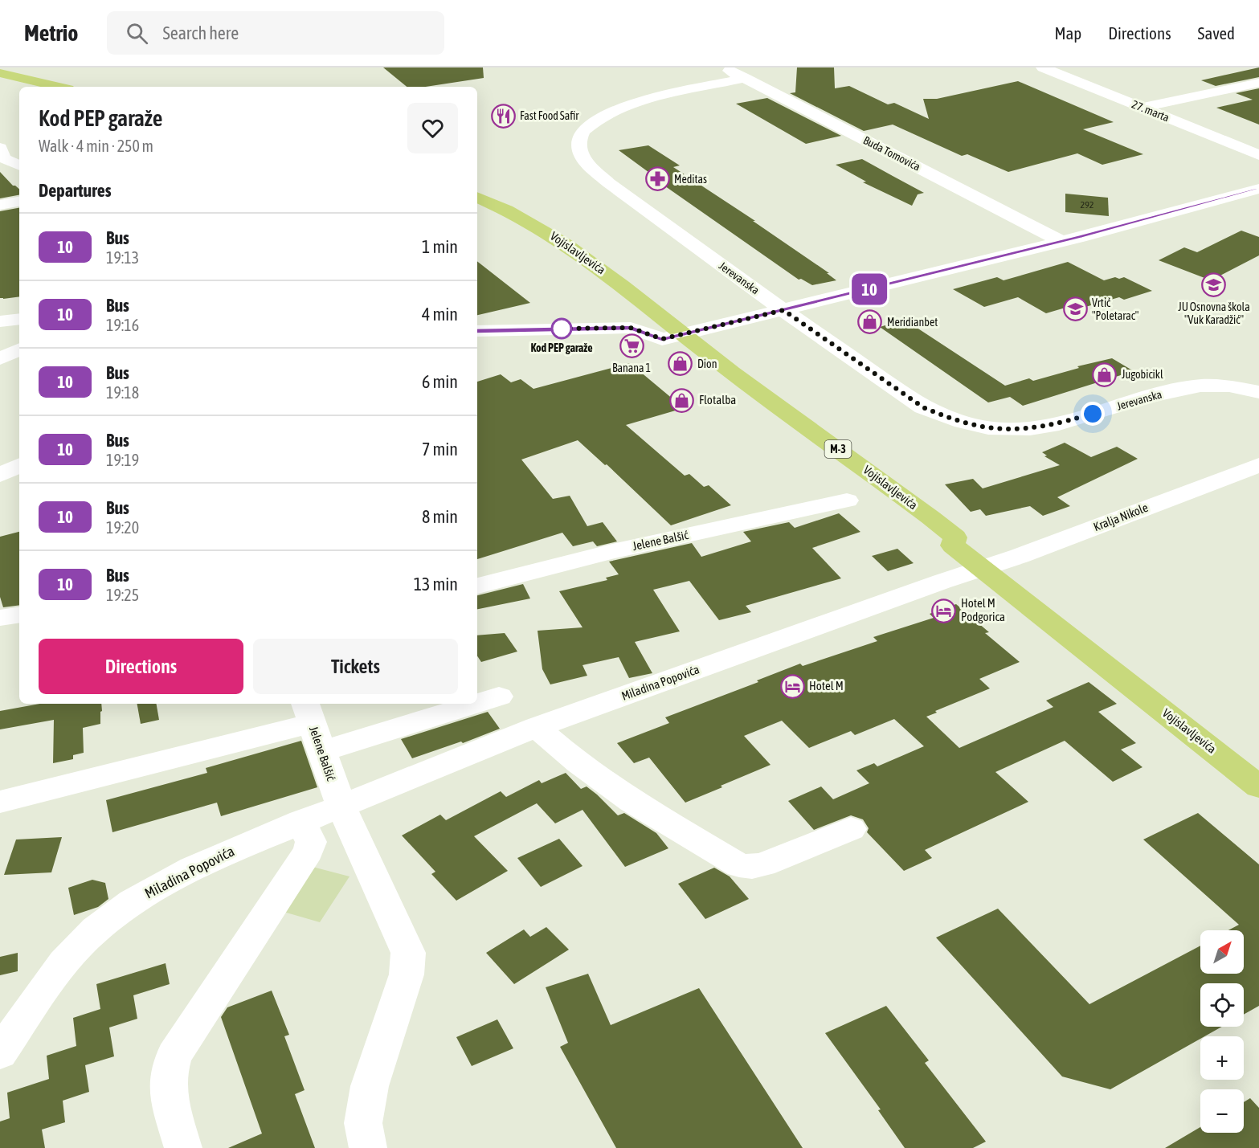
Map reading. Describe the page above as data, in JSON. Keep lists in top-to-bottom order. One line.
{"streets":{"main road":["Vojislavljevića","M-3"],"street":["27. marta","Buda Tomovića","Jerevanska","Kralja Nikole","Jelene Balšić","Miladina Popovića"]},"crossings":[["Buda Tomovića","Jerevanska"],["Vojislavljevića","Kralja Nikole"],["Vojislavljevića","Miladina Popovića"],["Kralja Nikole","Miladina Popovića"],["Jelene Balšić","Miladina Popovića"]],"places":{"restaurant":["Fast Food Safir"],"pharmacy":["Meditas"],"school or university":["JU Osnovna škola \"Vuk Karadžić\"","Vrtić \"Poletarac\""],"shop":["Meridianbet","Dion","Jugobicikl","Flotalba"],"other":["Kod PEP garaže"],"supermarket":["Banana 1"],"hotel":["Hotel M Podgorica","Hotel M"]},"lines":["bus line 10"],"house_numbers":["292"],"north":"top right","page":{"header":"Metrio","search":"Search here","nav":["Map","Directions","Saved"],"on_map":"10","heading":[["Kod PEP garaže","Walk · 4 min · 250 m"],"Departures"],"list":[{"mark":"10","name":"Bus","note":"19:13","value":"1 min"},{"mark":"10","name":"Bus","note":"19:16","value":"4 min"},{"mark":"10","name":"Bus","note":"19:18","value":"6 min"},{"mark":"10","name":"Bus","note":"19:19","value":"7 min"},{"mark":"10","name":"Bus","note":"19:20","value":"8 min"},{"mark":"10","name":"Bus","note":"19:25","value":"13 min"}],"buttons":["Directions","Tickets"],"map_buttons":["+","−"]}}
